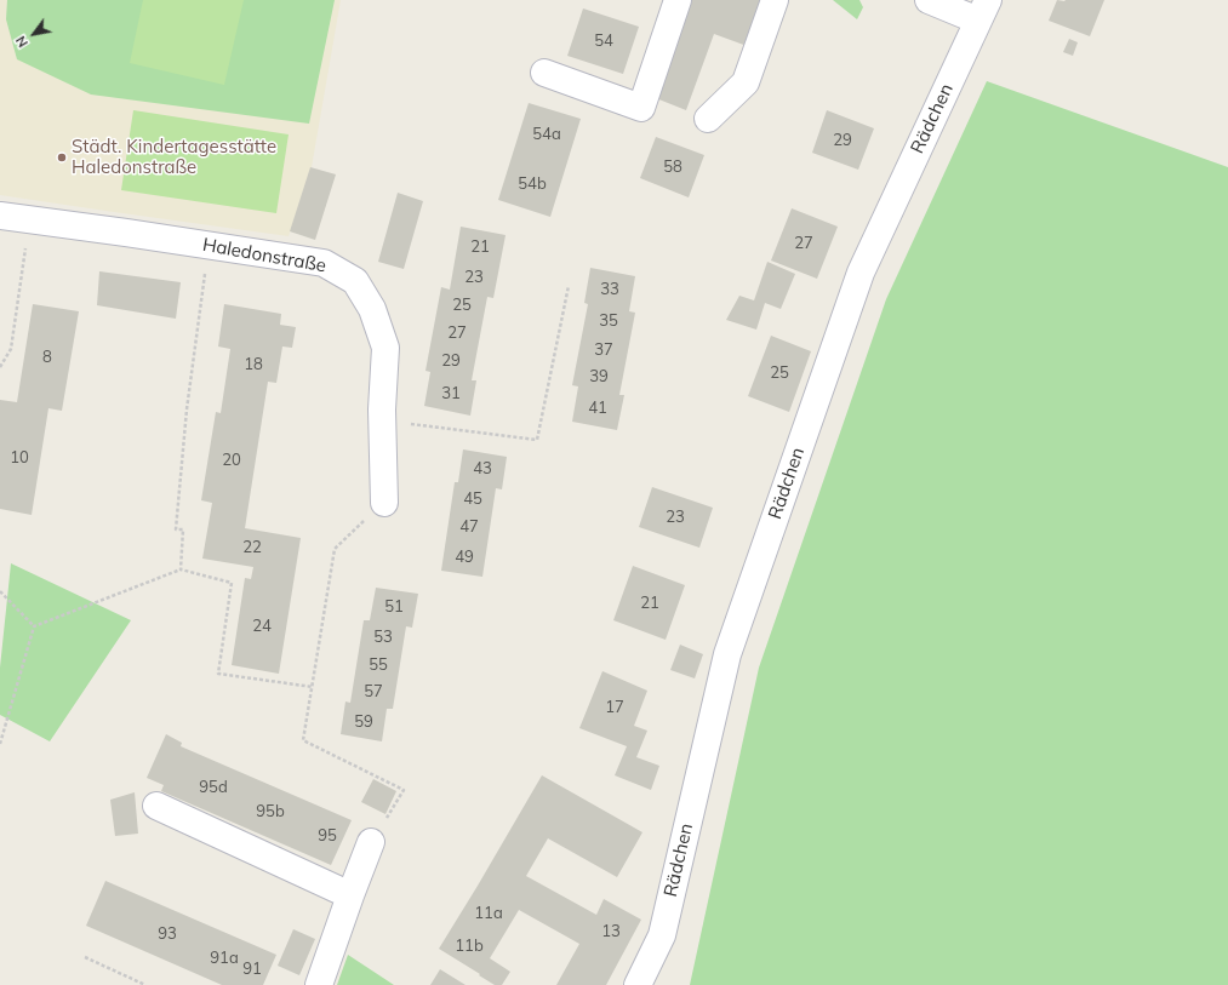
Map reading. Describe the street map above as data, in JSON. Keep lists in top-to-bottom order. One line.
{"streets":{"street":["Rädchen","Haledonstraße"]},"places":["Städt. Kindertagesstätte Haledonstraße"],"house_numbers":["54","54a","29","58","54b","27","21","23","33","25","35","27","37","8","29","18","25","39","31","41","10","20","43","45","23","47","22","49","21","51","24","53","55","57","17","59","95d","95b","95","11a","13","93","11b","91a","91"],"north":"bottom left"}
